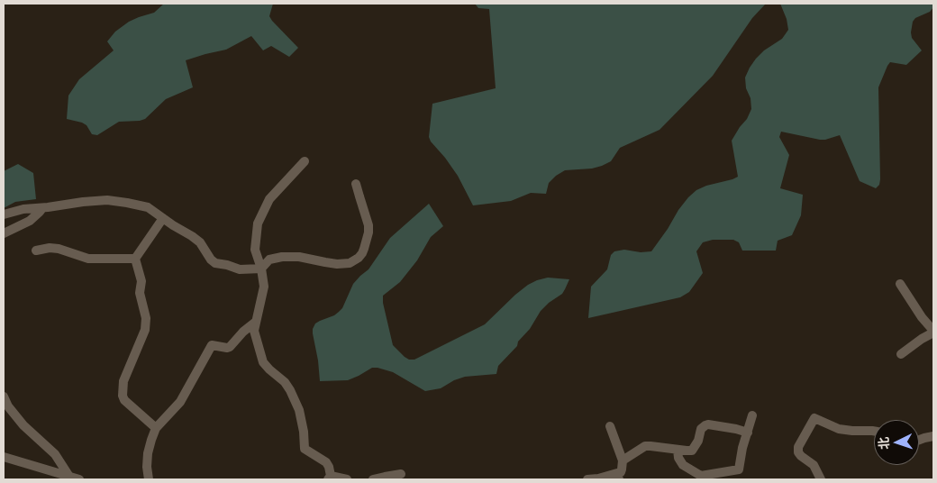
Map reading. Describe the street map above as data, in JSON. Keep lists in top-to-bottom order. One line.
{"north":"left"}
